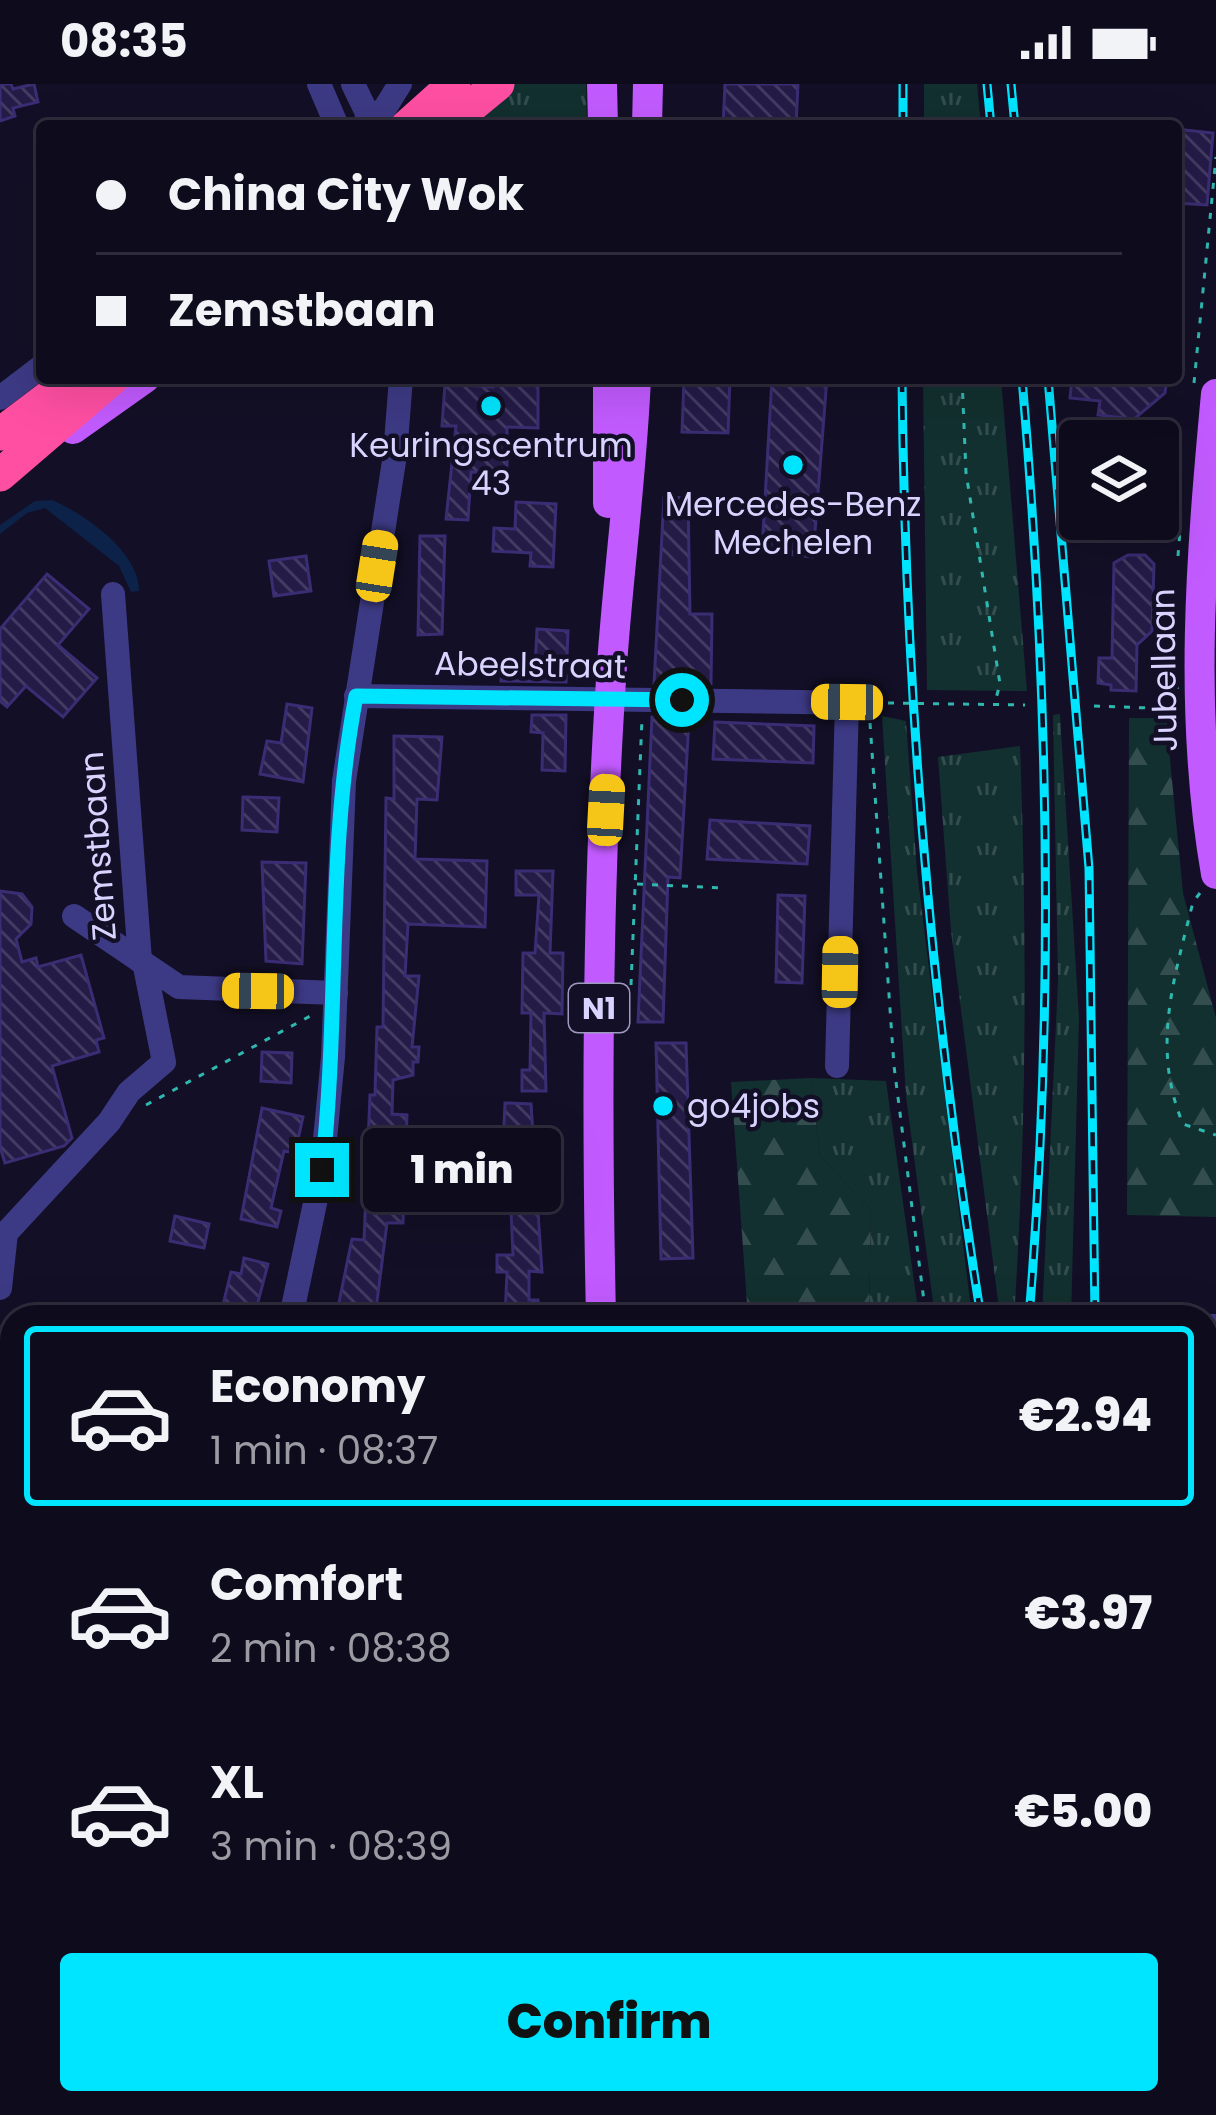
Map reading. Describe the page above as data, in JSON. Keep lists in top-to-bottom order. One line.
{"streets":{"main road":["Jubellaan","N1"],"street":["Abeelstraat","Zemstbaan"]},"crossings":[["Abeelstraat","N1"]],"places":["Keuringscentrum 43","Mercedes-Benz Mechelen","go4jobs"],"page":{"status":"08:35","banner":["China City Wok","Zemstbaan"],"bubble":"1 min","list":[{"name":"Economy","note":"1 min · 08:37","value":"€2.94"},{"name":"Comfort","note":"2 min · 08:38","value":"€3.97"},{"name":"XL","note":"3 min · 08:39","value":"€5.00"}],"buttons":"Confirm"}}
